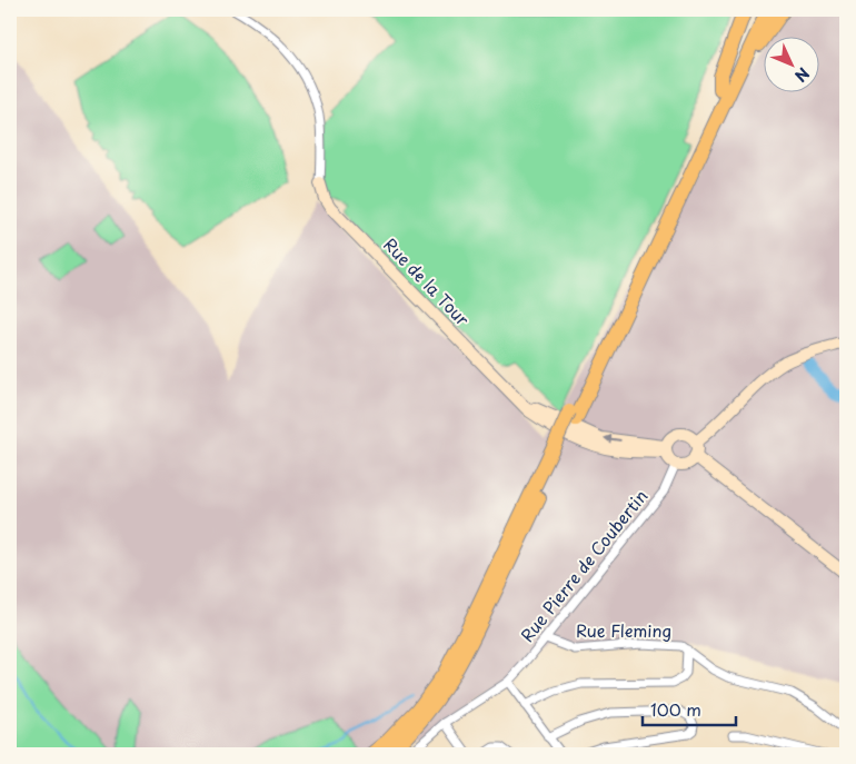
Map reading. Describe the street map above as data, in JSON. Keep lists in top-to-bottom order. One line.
{"streets":{"street":["Rue de la Tour","Rue Pierre de Coubertin","Rue Fleming"]},"crossings":[["Rue de la Tour","Rue Pierre de Coubertin"],["Rue Pierre de Coubertin","Rue Fleming"]],"scale_bar":"100 m","north":"bottom right"}
